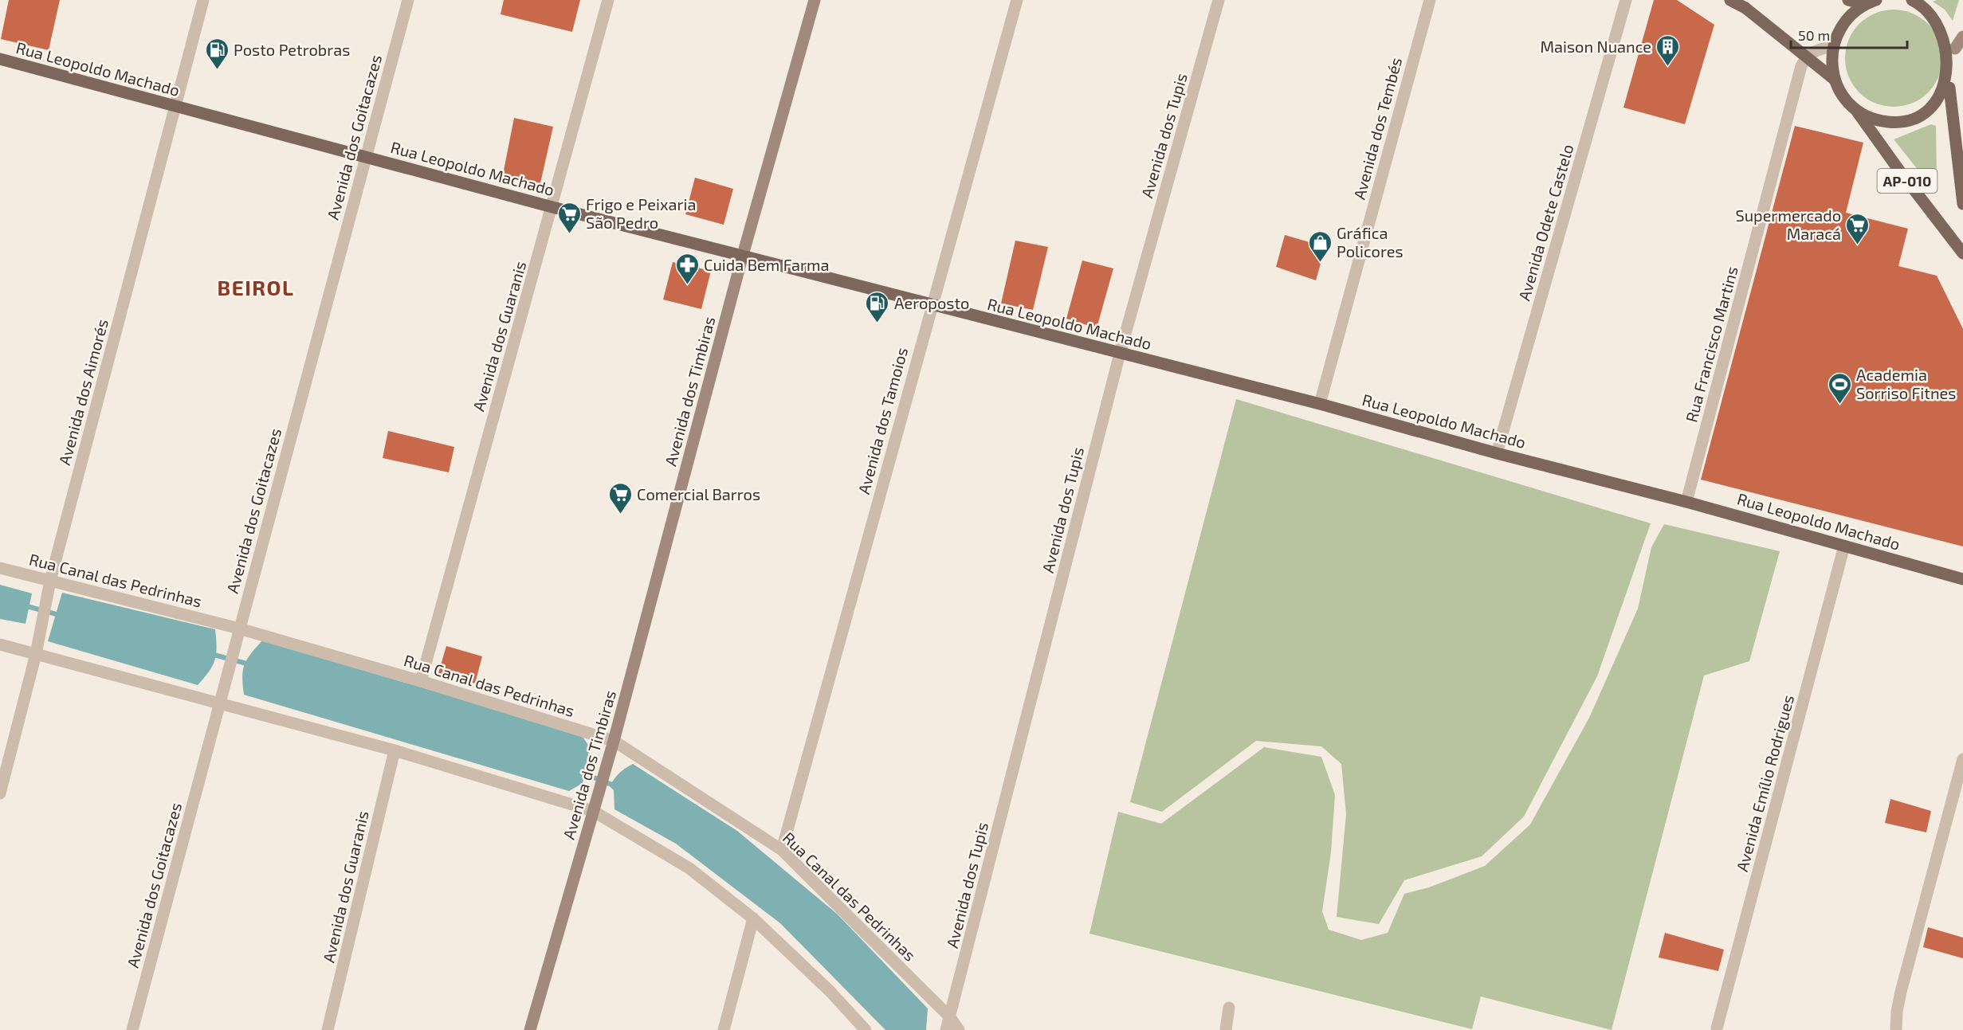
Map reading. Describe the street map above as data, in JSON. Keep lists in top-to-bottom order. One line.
{"streets":{"main road":["Rua Leopoldo Machado","AP-010"],"street":["Avenida dos Tembés","Avenida dos Tupis","Avenida dos Goitacazes","Avenida Odete Castelo","Avenida dos Guaranis","Rua Francisco Martins","Avenida dos Timbiras","Avenida dos Aimorés","Avenida dos Tamoios","Rua Canal das Pedrinhas","Avenida Emílio Rodrigues"]},"crossings":[["Rua Leopoldo Machado","Avenida dos Tembés"],["Rua Leopoldo Machado","Avenida dos Tupis"],["Rua Leopoldo Machado","Avenida dos Goitacazes"],["Rua Leopoldo Machado","Avenida Odete Castelo"],["Rua Leopoldo Machado","Avenida dos Guaranis"],["Rua Leopoldo Machado","Rua Francisco Martins"],["Rua Leopoldo Machado","Avenida dos Timbiras"],["Rua Leopoldo Machado","Avenida dos Aimorés"],["Rua Leopoldo Machado","Avenida dos Tamoios"],["Rua Leopoldo Machado","Avenida Emílio Rodrigues"],["Avenida dos Tupis","Rua Canal das Pedrinhas"],["Avenida dos Goitacazes","Rua Canal das Pedrinhas"],["Avenida dos Guaranis","Rua Canal das Pedrinhas"],["Avenida dos Timbiras","Rua Canal das Pedrinhas"],["Avenida dos Aimorés","Rua Canal das Pedrinhas"],["Avenida dos Tamoios","Rua Canal das Pedrinhas"]],"districts":["BEIROL"],"places":{"building":["Maison Nuance"],"fuel station":["Posto Petrobras","Aeroposto"],"supermarket":["Frigo e Peixaria São Pedro","Supermercado Maracá","Comercial Barros"],"shop":["Gráfica Policores"],"pharmacy":["Cuida Bem Farma"],"sports":["Academia Sorriso Fitnes"]},"scale_bar":"50 m"}
